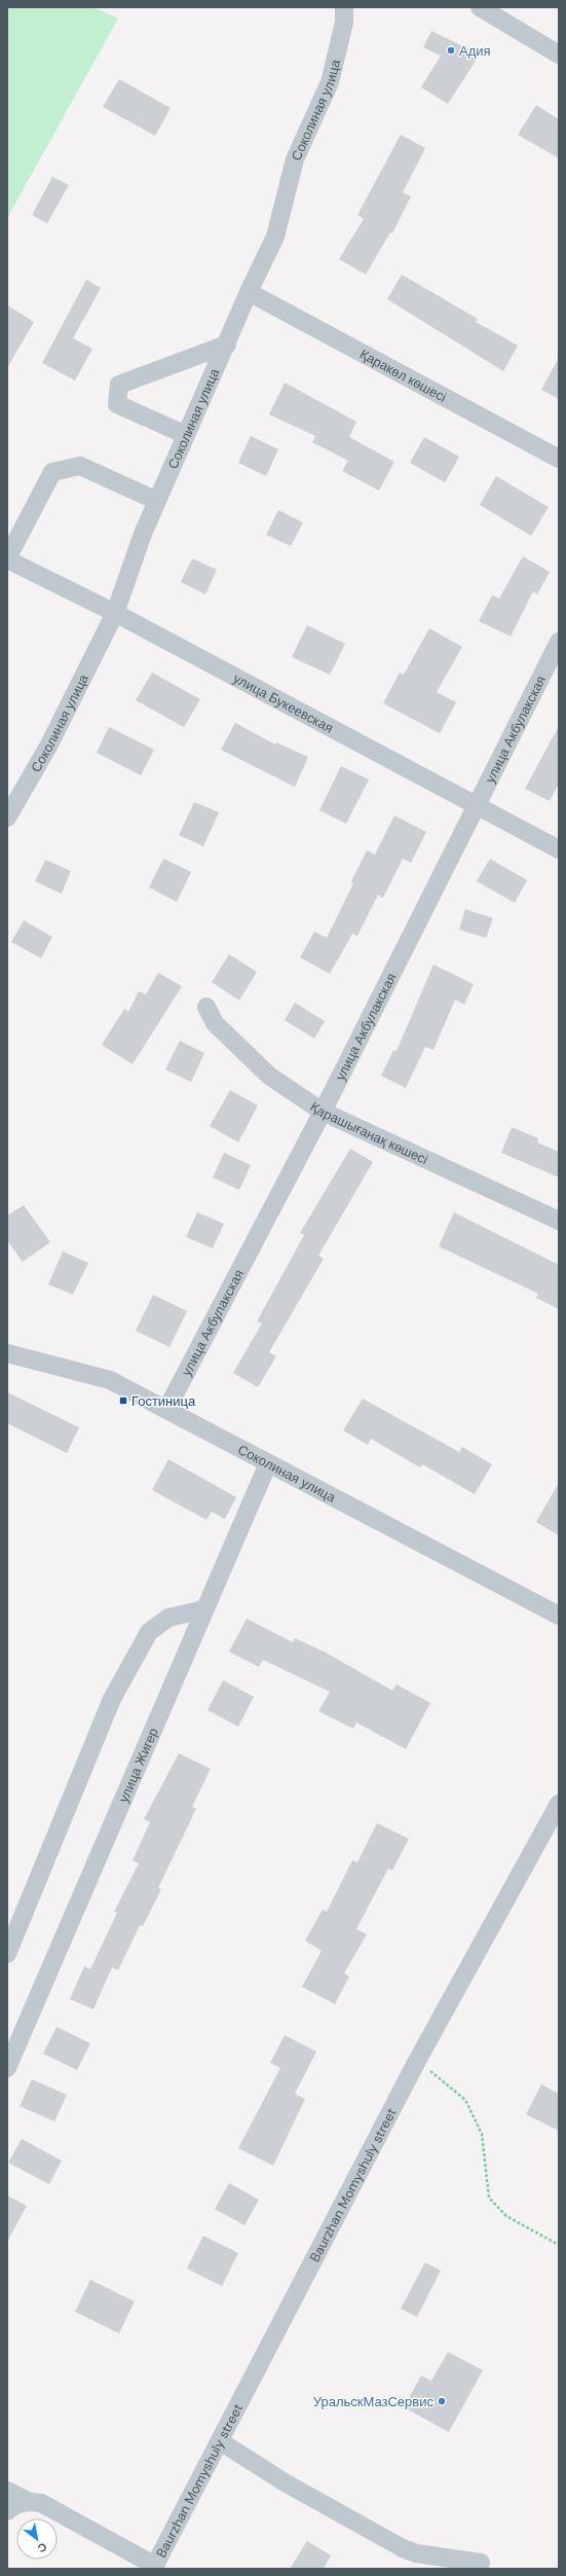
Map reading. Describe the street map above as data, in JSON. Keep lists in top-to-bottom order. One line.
{"streets":{"street":["Соколиная улица","Қаракөл көшесі","улица Букеевская","улица Акбулакская","Қарашығанақ көшесі","улица Жигер","Baurzhan Momyshuly street"]},"crossings":[["Соколиная улица","Қаракөл көшесі"],["Соколиная улица","улица Букеевская"],["Соколиная улица","улица Акбулакская"],["Соколиная улица","улица Жигер"],["улица Букеевская","улица Акбулакская"],["улица Акбулакская","Қарашығанақ көшесі"]],"places":{"other":["Адия","УральскМазСервис"],"transit":["Гостиница"]},"north":"bottom right"}
